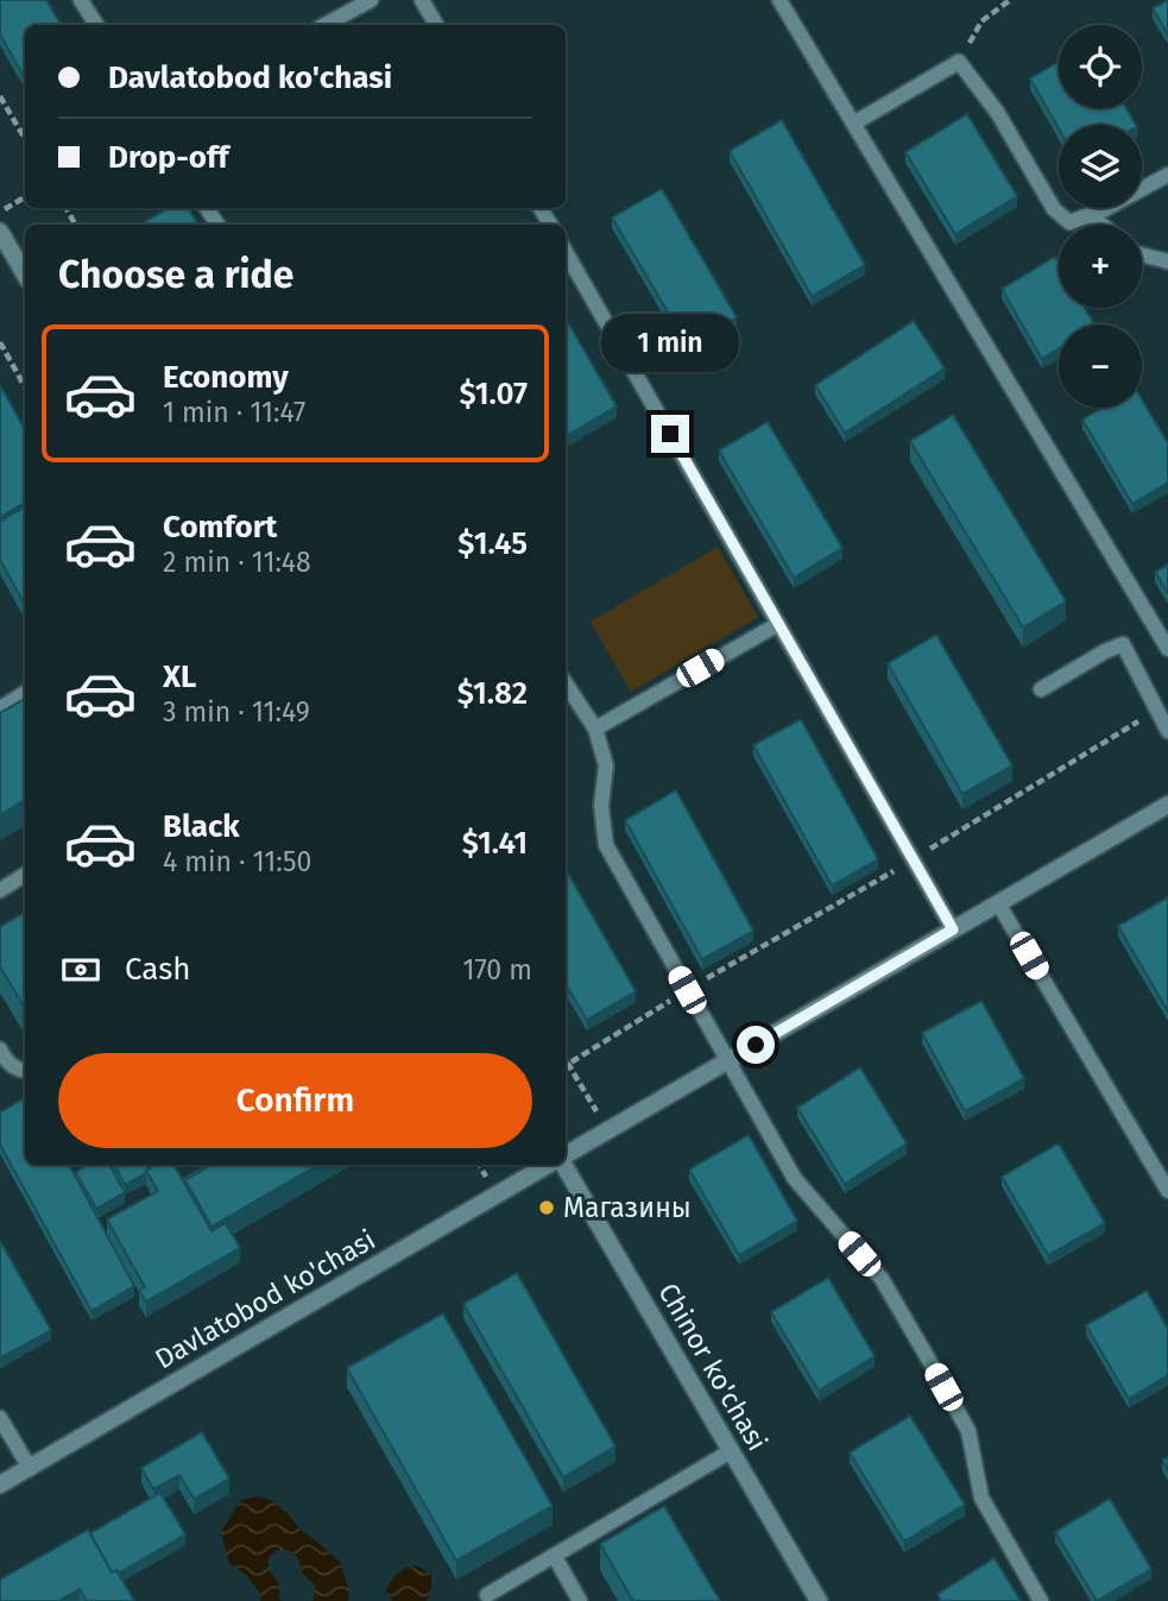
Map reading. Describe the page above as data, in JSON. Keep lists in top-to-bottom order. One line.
{"streets":{"street":["Davlatobod ko'chasi","Chinor ko'chasi"]},"places":["Магазины"],"page":{"map_buttons":["+","−"],"banner":["Davlatobod ko'chasi","Drop-off"],"heading":"Choose a ride","bubble":"1 min","list":[{"name":"Economy","note":"1 min · 11:47","value":"$1.07"},{"name":"Comfort","note":"2 min · 11:48","value":"$1.45"},{"name":"XL","note":"3 min · 11:49","value":"$1.82"},{"name":"Black","note":"4 min · 11:50","value":"$1.41"}],"pay":["Cash","170 m"],"buttons":"Confirm"}}
